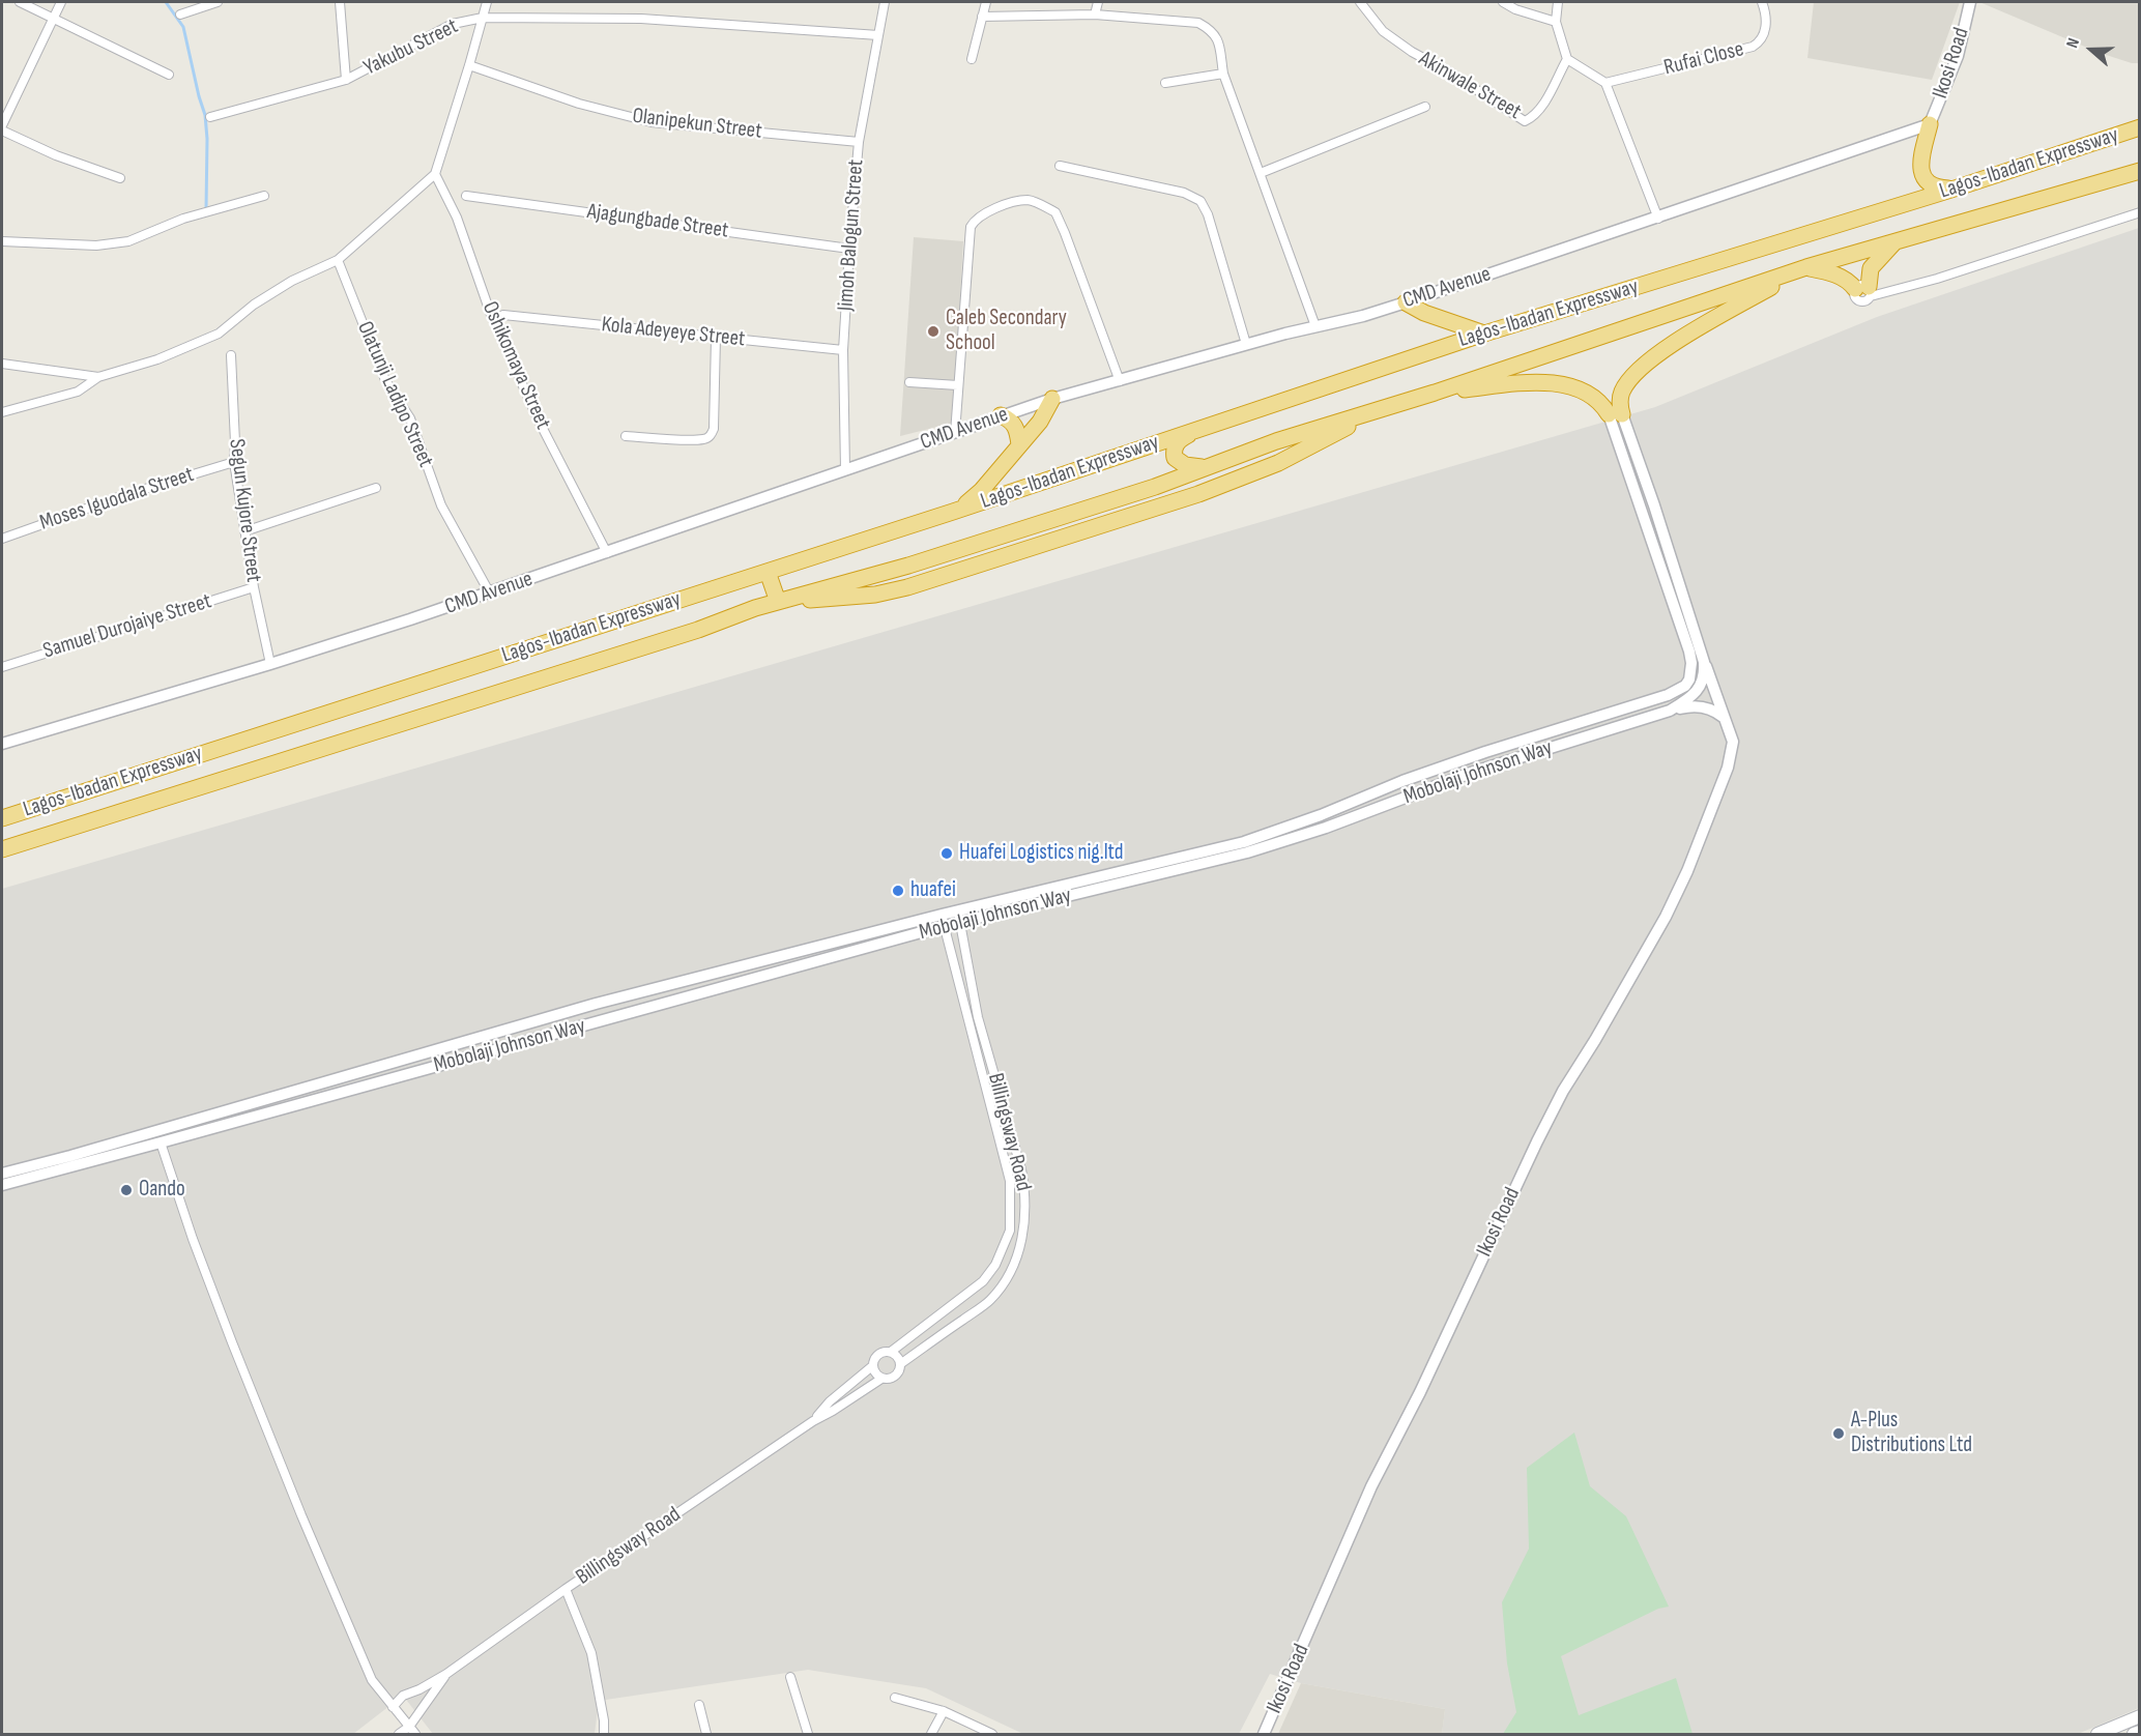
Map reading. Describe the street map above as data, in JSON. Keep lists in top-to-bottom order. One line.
{"streets":{"highway":["Lagos-Ibadan Expressway"],"street":["Yakubu Street","Rufai Close","Ikosi Road","Akinwale Street","Olanipekun Street","Ajagungbade Street","Jimoh Balogun Street","CMD Avenue","Kola Adeyeye Street","Oshikomaya Street","Olatunji Ladipo Street","Moses Iguodala Street","Segun Kujore Street","Samuel Durojaiye Street","Mobolaji Johnson Way","Billingsway Road"]},"crossings":[["Yakubu Street","Jimoh Balogun Street"],["Ikosi Road","CMD Avenue"],["Olanipekun Street","Jimoh Balogun Street"],["Ajagungbade Street","Jimoh Balogun Street"],["Jimoh Balogun Street","CMD Avenue"],["Jimoh Balogun Street","Kola Adeyeye Street"],["CMD Avenue","Oshikomaya Street"],["CMD Avenue","Olatunji Ladipo Street"],["CMD Avenue","Segun Kujore Street"],["Moses Iguodala Street","Segun Kujore Street"],["Segun Kujore Street","Samuel Durojaiye Street"],["Mobolaji Johnson Way","Billingsway Road"]],"places":["Caleb Secondary School","Huafei Logistics nig.ltd","huafei","Oando","A-Plus Distributions Ltd"],"north":"left"}
